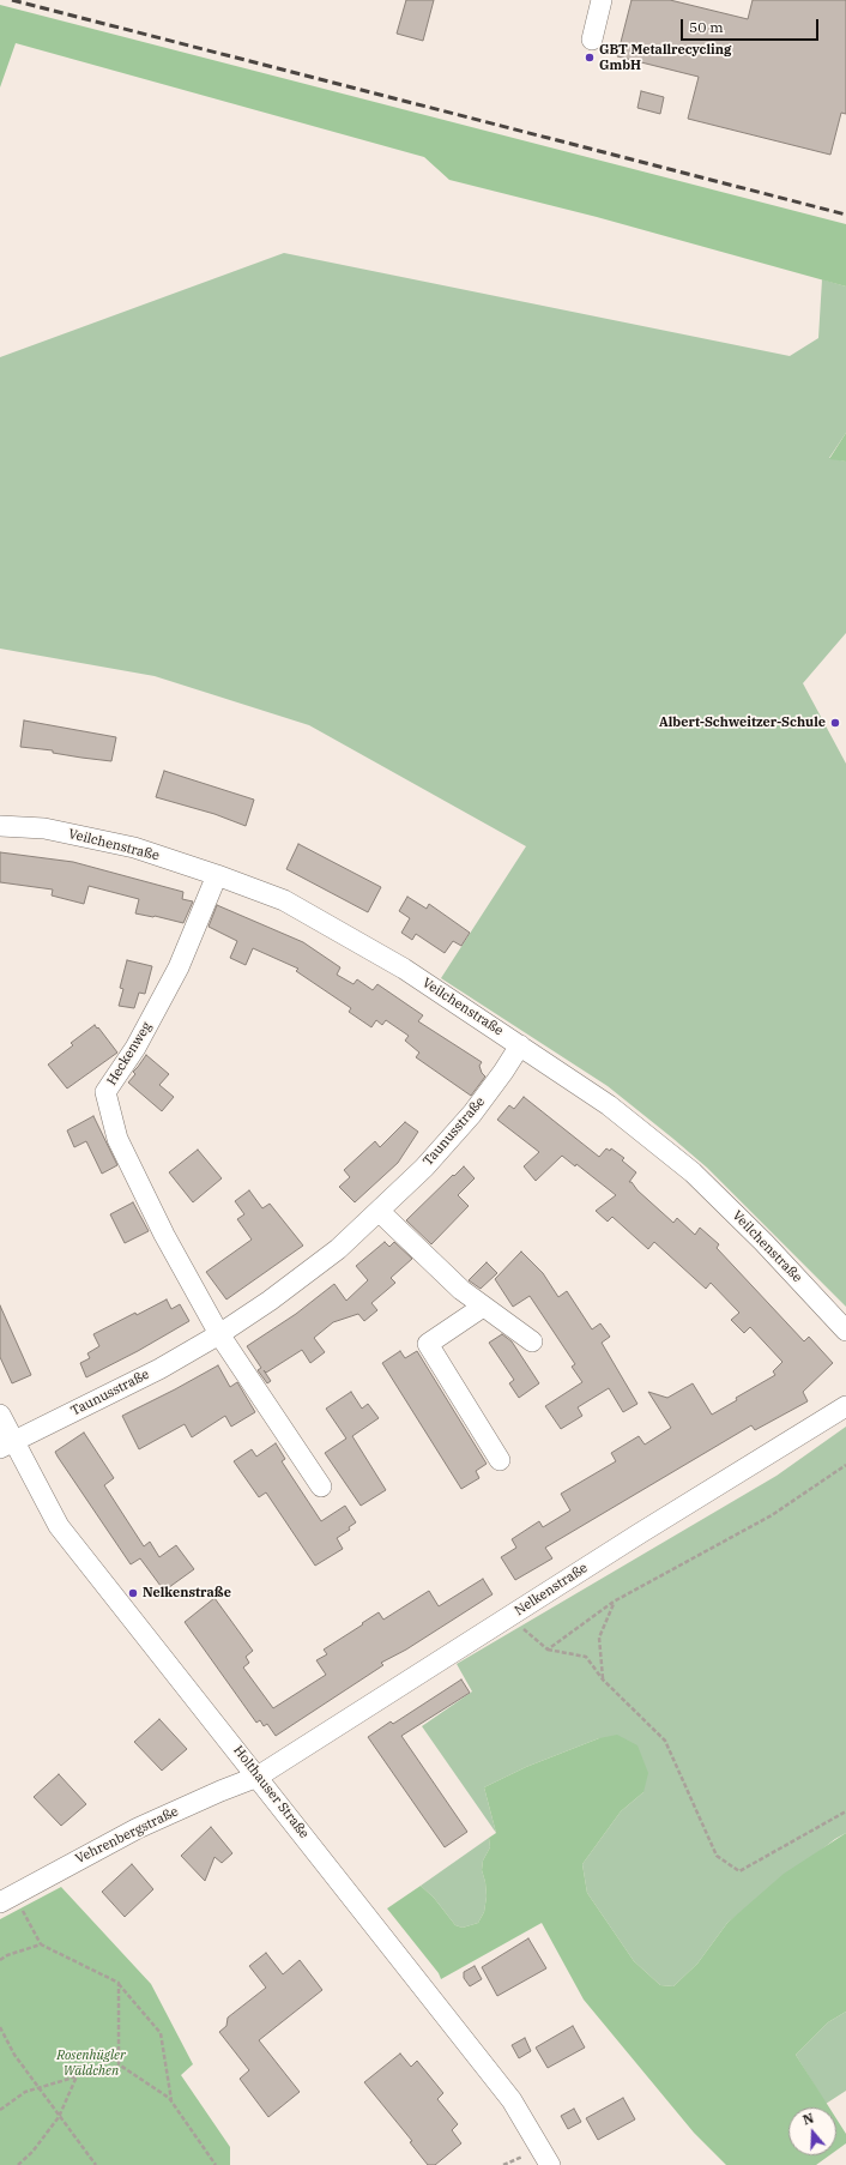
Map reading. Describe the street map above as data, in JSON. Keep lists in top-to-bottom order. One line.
{"streets":{"street":["Veilchenstraße","Heckenweg","Taunusstraße","Nelkenstraße","Holthauser Straße","Vehrenbergstraße"]},"crossings":[["Veilchenstraße","Heckenweg"],["Veilchenstraße","Taunusstraße"],["Heckenweg","Taunusstraße"],["Taunusstraße","Holthauser Straße"],["Nelkenstraße","Holthauser Straße"],["Nelkenstraße","Vehrenbergstraße"],["Holthauser Straße","Vehrenbergstraße"]],"parks":["Rosenhügler Wäldchen"],"places":["GBT Metallrecycling GmbH","Albert-Schweitzer-Schule","Nelkenstraße"],"scale_bar":"50 m","north":"top"}
